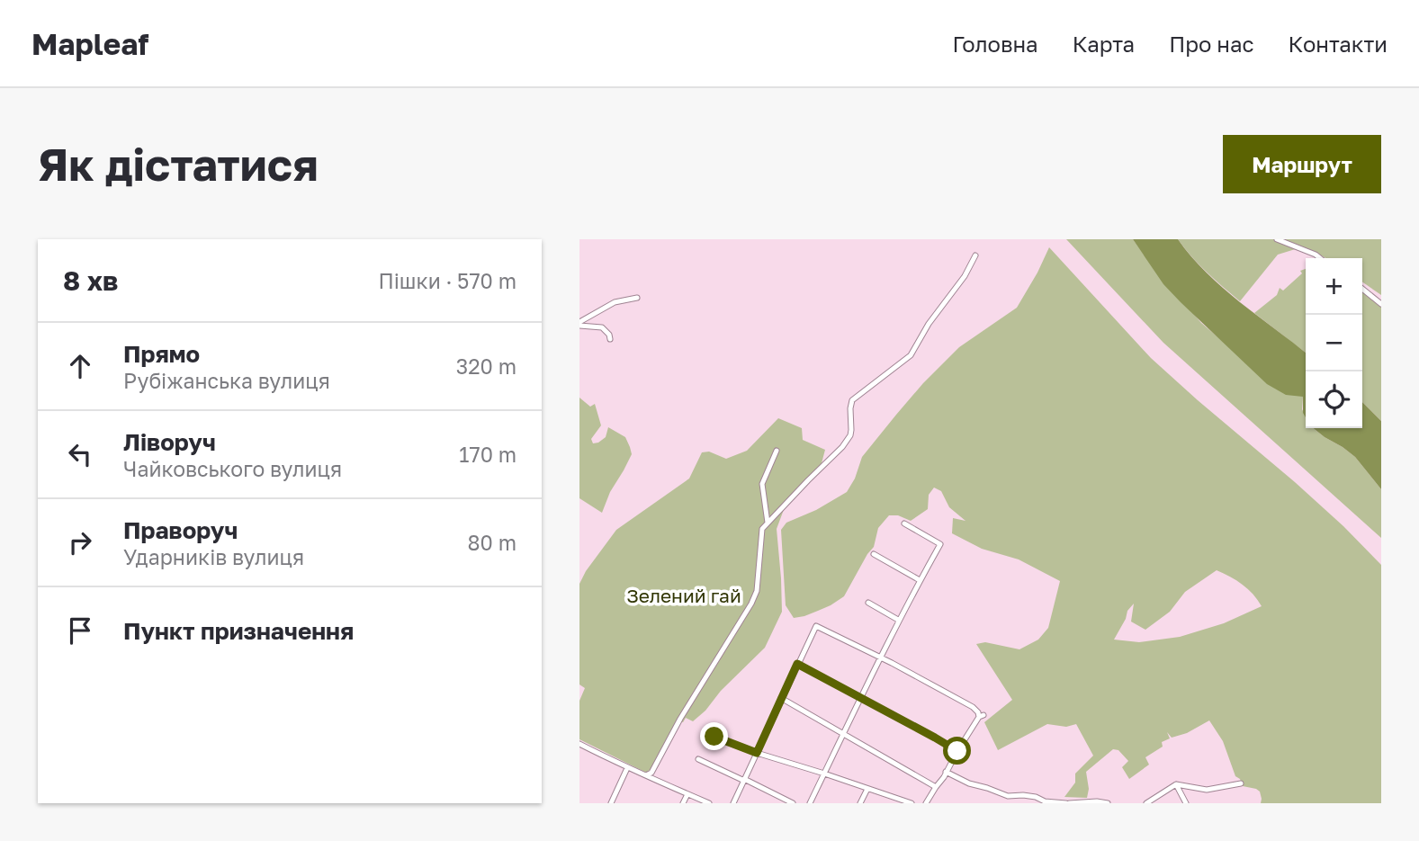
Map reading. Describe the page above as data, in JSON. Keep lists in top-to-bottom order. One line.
{"parks":["Зелений гай"],"page":{"header":"Mapleaf","nav":["Головна","Карта","Про нас","Контакти"],"buttons":"Маршрут","title":"Як дістатися","heading":["8 хв","Пішки · 570 m"],"map_buttons":["+","−"],"list":[["Прямо","Рубіжанська вулиця","320 m"],["Ліворуч","Чайковського вулиця","170 m"],["Праворуч","Ударників вулиця","80 m"],"Пункт призначення"]}}
